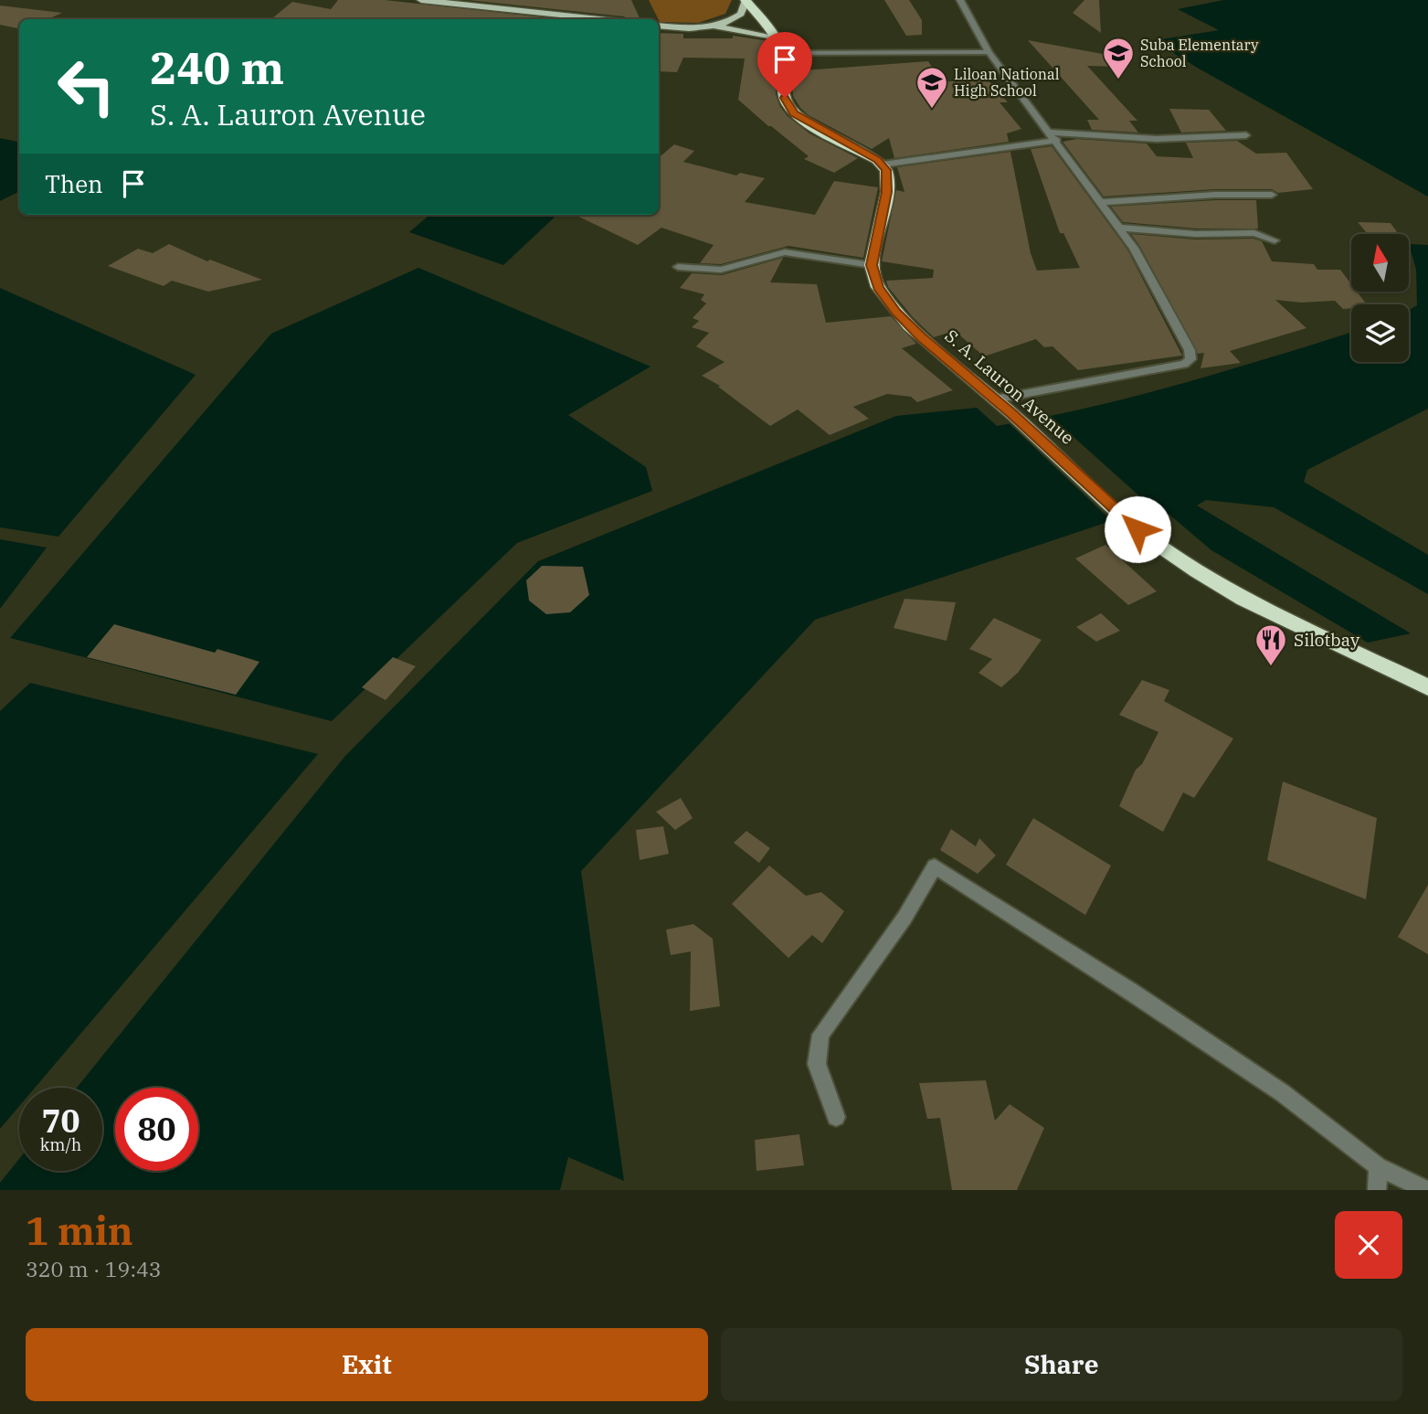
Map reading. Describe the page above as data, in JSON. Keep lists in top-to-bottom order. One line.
{"streets":{"highway":["S. A. Lauron Avenue"]},"places":{"school or university":["Suba Elementary School","Liloan National High School"],"restaurant":["Silotbay"]},"north":"top","page":{"turn":["240 m","S. A. Lauron Avenue"],"then":"Then","speed":"70 km/h","limit":"80","heading":["1 min","320 m · 19:43"],"buttons":["Exit","Share"]}}
